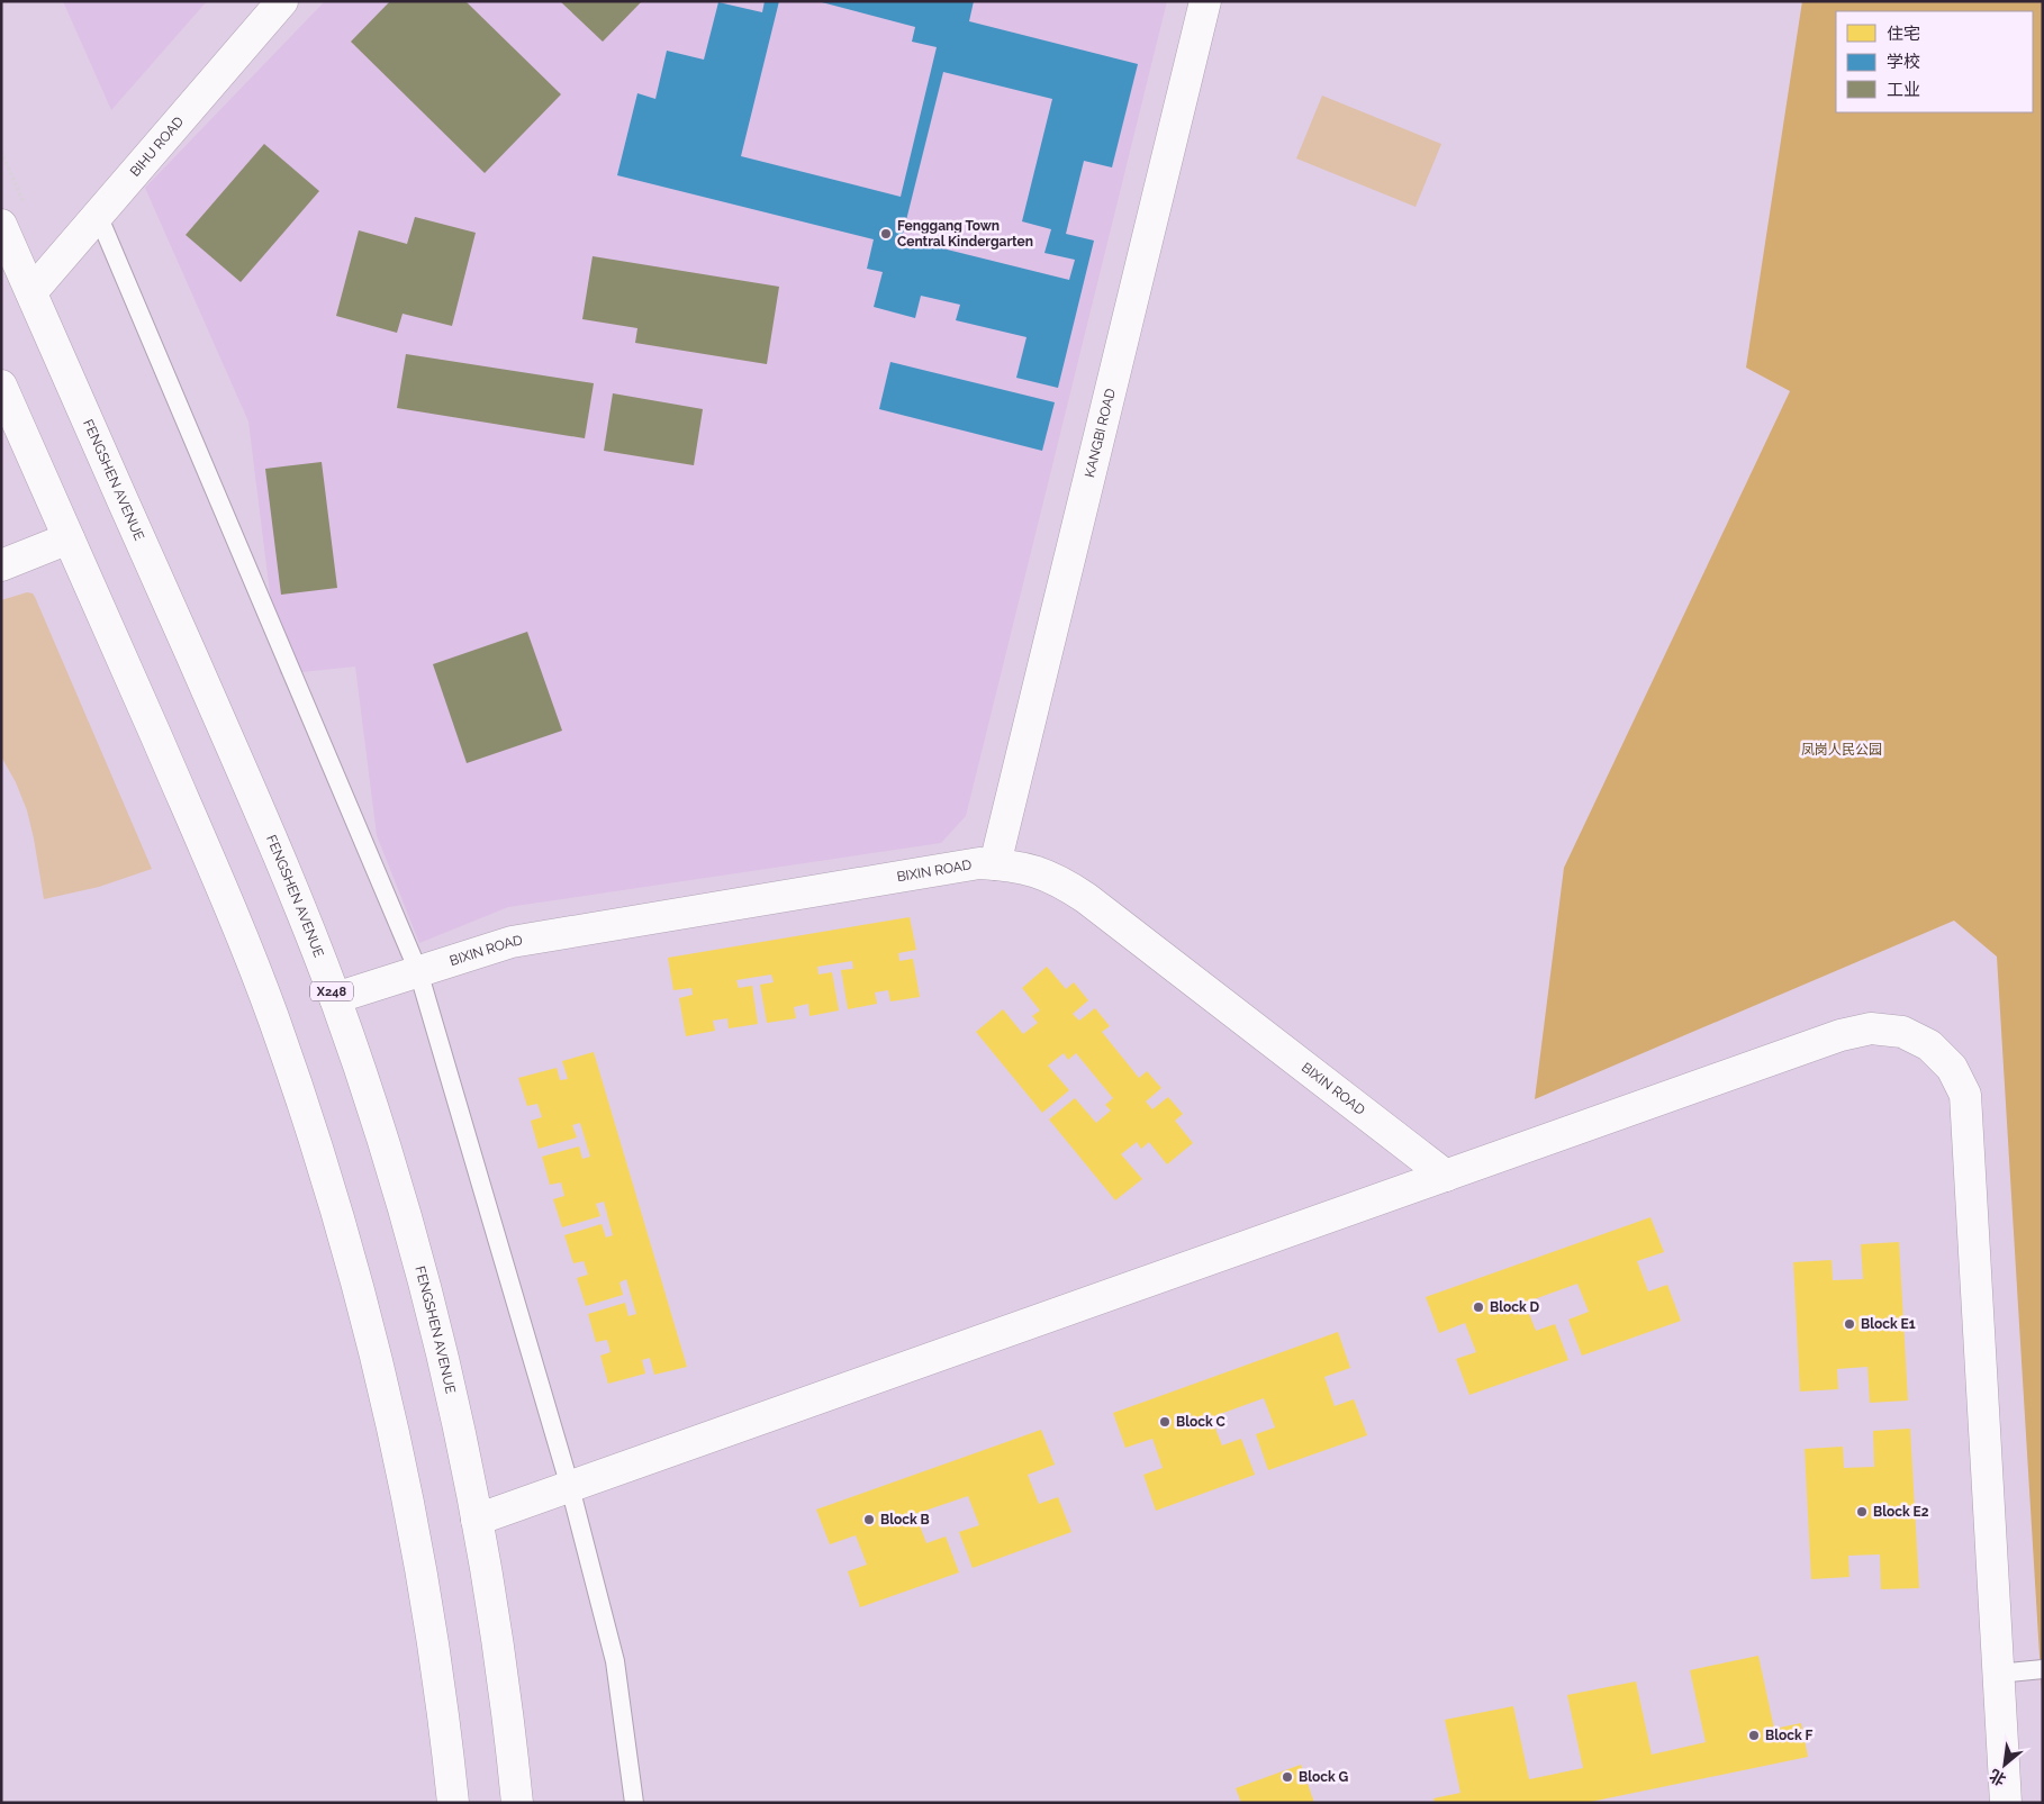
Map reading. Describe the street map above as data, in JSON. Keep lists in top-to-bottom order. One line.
{"streets":{"street":["BIHU ROAD","KANGBI ROAD","FENGSHEN AVENUE","BIXIN ROAD","X248"]},"crossings":[["BIHU ROAD","FENGSHEN AVENUE"],["KANGBI ROAD","BIXIN ROAD"],["FENGSHEN AVENUE","BIXIN ROAD"]],"parks":["凤岗人民公园"],"places":["Fenggang Town Central Kindergarten","Block D","Block E1","Block C","Block E2","Block B","Block F","Block G"],"legend":["住宅","学校","工业"],"north":"bottom left"}
